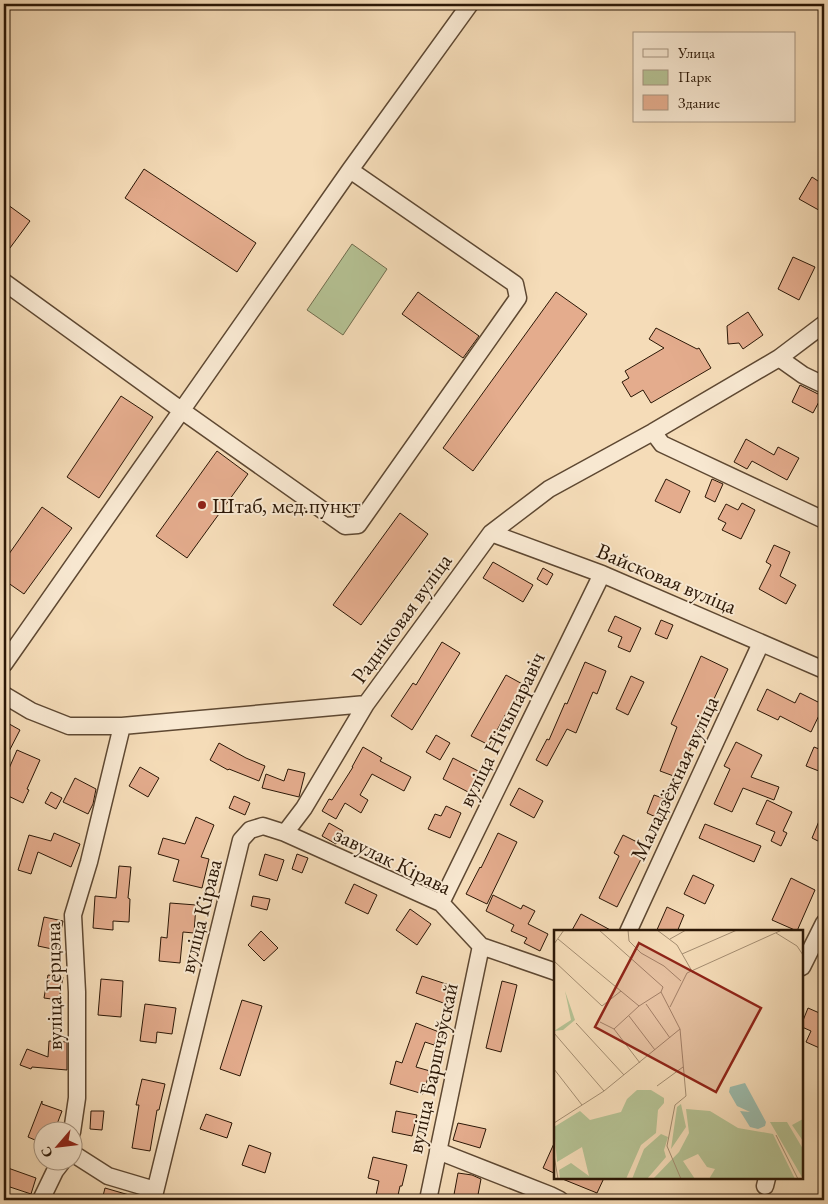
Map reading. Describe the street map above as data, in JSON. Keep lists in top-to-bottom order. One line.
{"streets":{"street":["Вайсковая вуліца","Радніковая вуліца","вуліца Нічыпаравіч","Маладзёжная вуліца","завулак Кірава","вуліца Кірава","вуліца Герцэна","вуліца Баршчэўскай"]},"crossings":[["Вайсковая вуліца","Радніковая вуліца"],["Вайсковая вуліца","вуліца Нічыпаравіч"],["Вайсковая вуліца","Маладзёжная вуліца"],["Радніковая вуліца","вуліца Герцэна"],["вуліца Нічыпаравіч","завулак Кірава"],["завулак Кірава","вуліца Кірава"],["завулак Кірава","вуліца Баршчэўскай"]],"places":["Штаб, мeд.пункт"],"legend":["Улица","Парк","Здание"],"north":"bottom left"}
